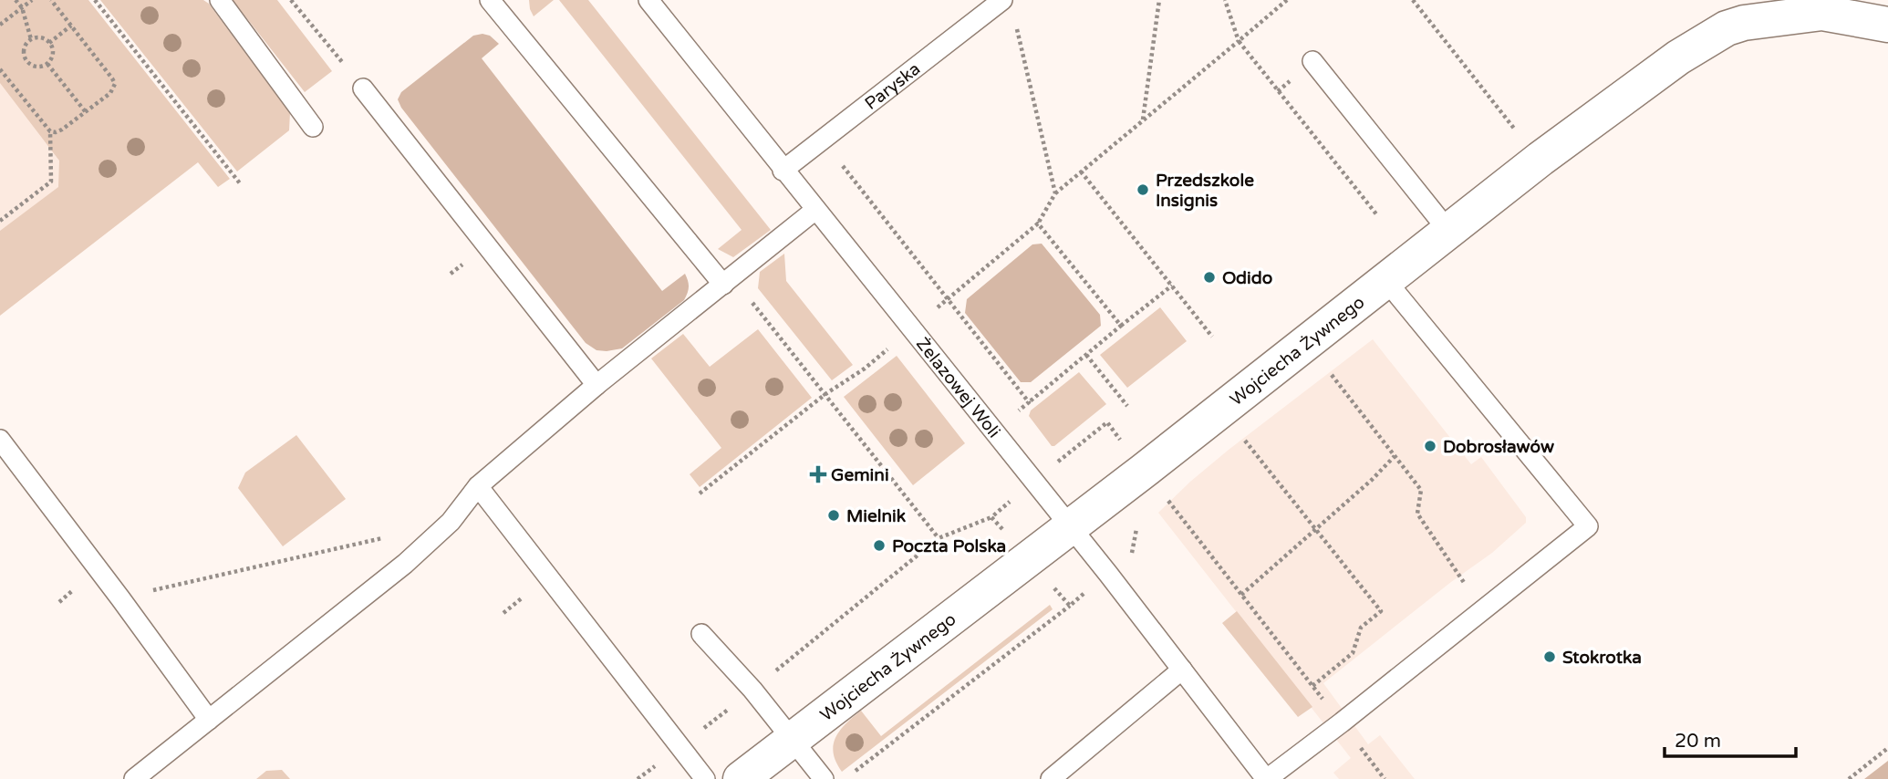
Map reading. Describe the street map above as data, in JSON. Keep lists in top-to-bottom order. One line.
{"streets":{"street":["Wojciecha Żywnego"],"lane":["Paryska","Żelazowej Woli"]},"crossings":[["Paryska","Żelazowej Woli"],["Wojciecha Żywnego","Żelazowej Woli"]],"places":{"other":["Przedszkole Insignis","Odido","Dobrosławów","Mielnik","Poczta Polska","Stokrotka"],"health":["Gemini"]},"scale_bar":"20 m"}
